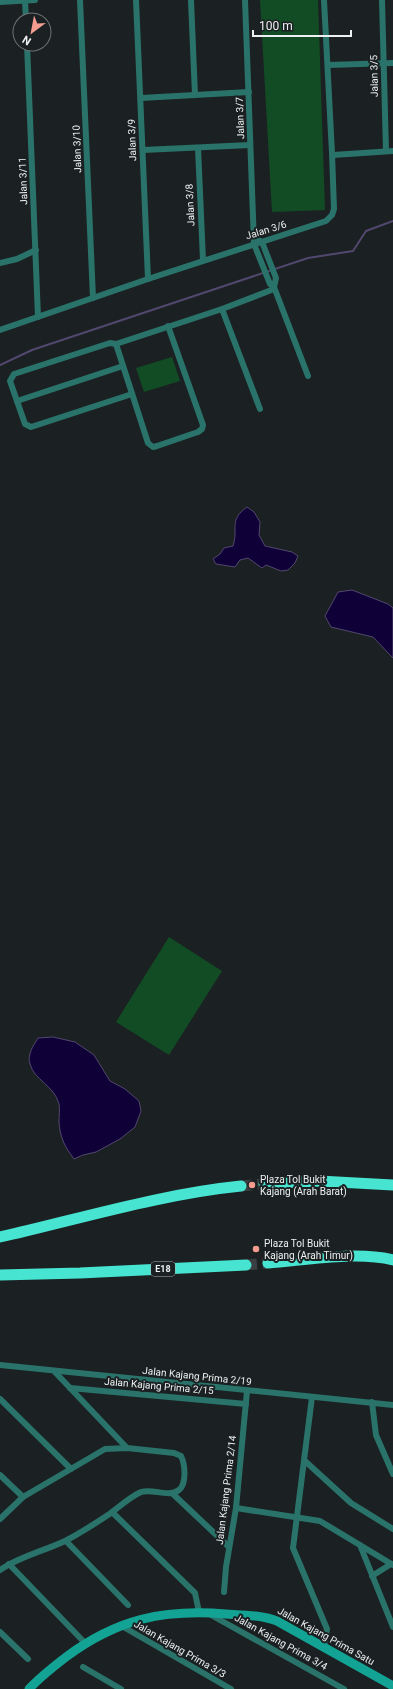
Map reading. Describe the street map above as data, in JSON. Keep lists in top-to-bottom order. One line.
{"streets":{"highway":["E18"],"street":["Jalan 3/5","Jalan 3/7","Jalan 3/9","Jalan 3/10","Jalan 3/11","Jalan 3/8","Jalan 3/6","Jalan Kajang Prima 2/19","Jalan Kajang Prima 2/15","Jalan Kajang Prima 2/14","Jalan Kajang Prima Satu","Jalan Kajang Prima 3/4","Jalan Kajang Prima 3/3"]},"crossings":[["Jalan 3/7","Jalan 3/6"],["Jalan 3/9","Jalan 3/6"],["Jalan 3/10","Jalan 3/6"],["Jalan 3/11","Jalan 3/6"],["Jalan 3/8","Jalan 3/6"],["Jalan Kajang Prima 2/19","Jalan Kajang Prima 2/14"],["Jalan Kajang Prima 2/15","Jalan Kajang Prima 2/14"],["Jalan Kajang Prima Satu","Jalan Kajang Prima 3/4"],["Jalan Kajang Prima Satu","Jalan Kajang Prima 3/3"]],"places":["Plaza Tol Bukit Kajang (Arah Barat)","Plaza Tol Bukit Kajang (Arah Timur)"],"scale_bar":"100 m","north":"bottom left"}
